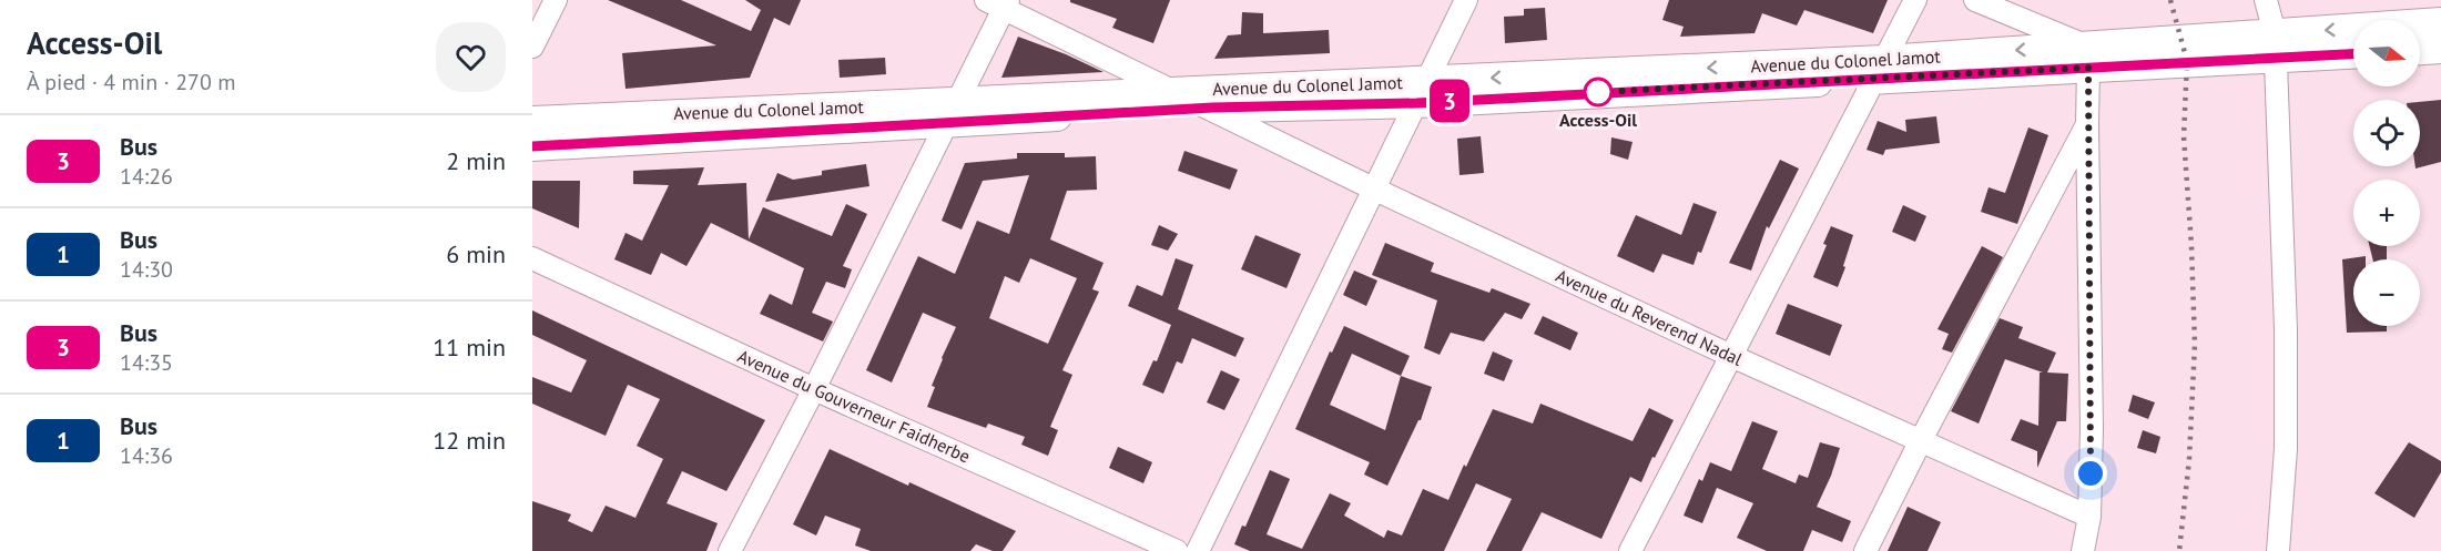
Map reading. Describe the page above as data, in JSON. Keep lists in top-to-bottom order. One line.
{"streets":{"main road":["Avenue du Colonel Jamot"],"street":["Avenue du Reverend Nadal","Avenue du Gouverneur Faidherbe"]},"crossings":[["Avenue du Colonel Jamot","Avenue du Reverend Nadal"]],"places":["Access-Oil"],"lines":["bus line 3"],"north":"right","page":{"heading":["Access-Oil","À pied · 4 min · 270 m"],"on_map":"3","map_buttons":["+","−"],"list":[{"mark":"3","name":"Bus","note":"14:26","value":"2 min"},{"mark":"1","name":"Bus","note":"14:30","value":"6 min"},{"mark":"3","name":"Bus","note":"14:35","value":"11 min"},{"mark":"1","name":"Bus","note":"14:36","value":"12 min"}]}}
